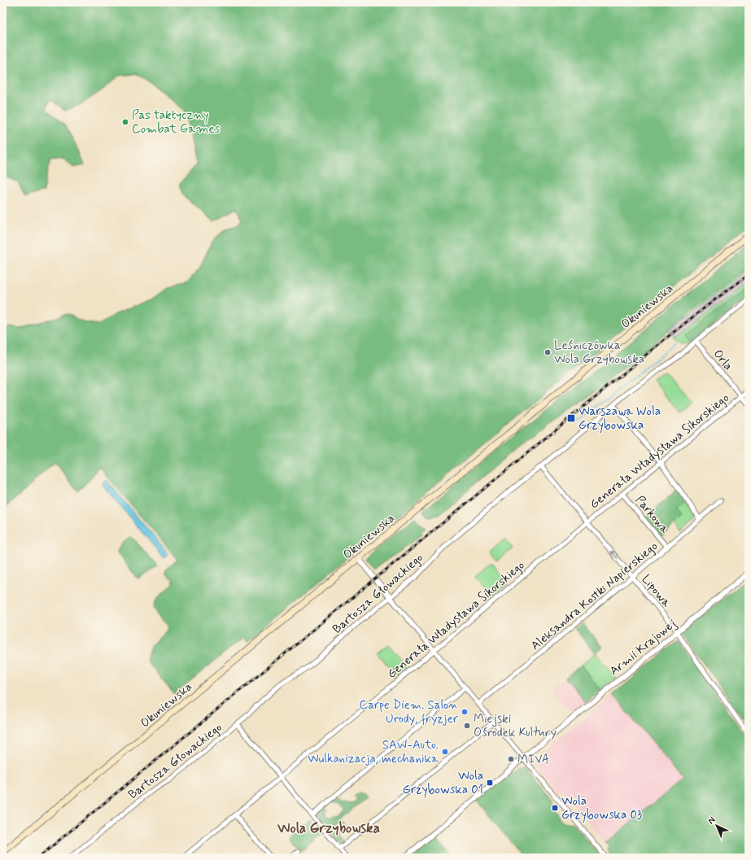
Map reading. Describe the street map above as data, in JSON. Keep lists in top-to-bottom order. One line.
{"streets":{"main road":["Okuniewska"],"street":["Orla","Generała Władysława Sikorskiego","Parkowa","Lipowa","Bartosza Głowackiego","Aleksandra Kostki Napierskiego","Armii Krajowej"]},"crossings":[["Orla","Generała Władysława Sikorskiego"],["Orla","Bartosza Głowackiego"],["Generała Władysława Sikorskiego","Parkowa"],["Generała Władysława Sikorskiego","Lipowa"],["Parkowa","Aleksandra Kostki Napierskiego"],["Lipowa","Bartosza Głowackiego"],["Lipowa","Aleksandra Kostki Napierskiego"],["Lipowa","Armii Krajowej"]],"districts":["Wola Grzybowska"],"places":{"other":["Pas taktyczny Combat Games","Leśniczówka Wola Grzybowska","Carpe Diem. Salon Urody, fryzjer","Miejski Ośrodek Kultury","SAW-Auto. Wulkanizacja, mechanika","MIVA"],"transit":["Warszawa Wola Grzybowska","Wola Grzybowska 01","Wola Grzybowska 03"]},"north":"top left"}
